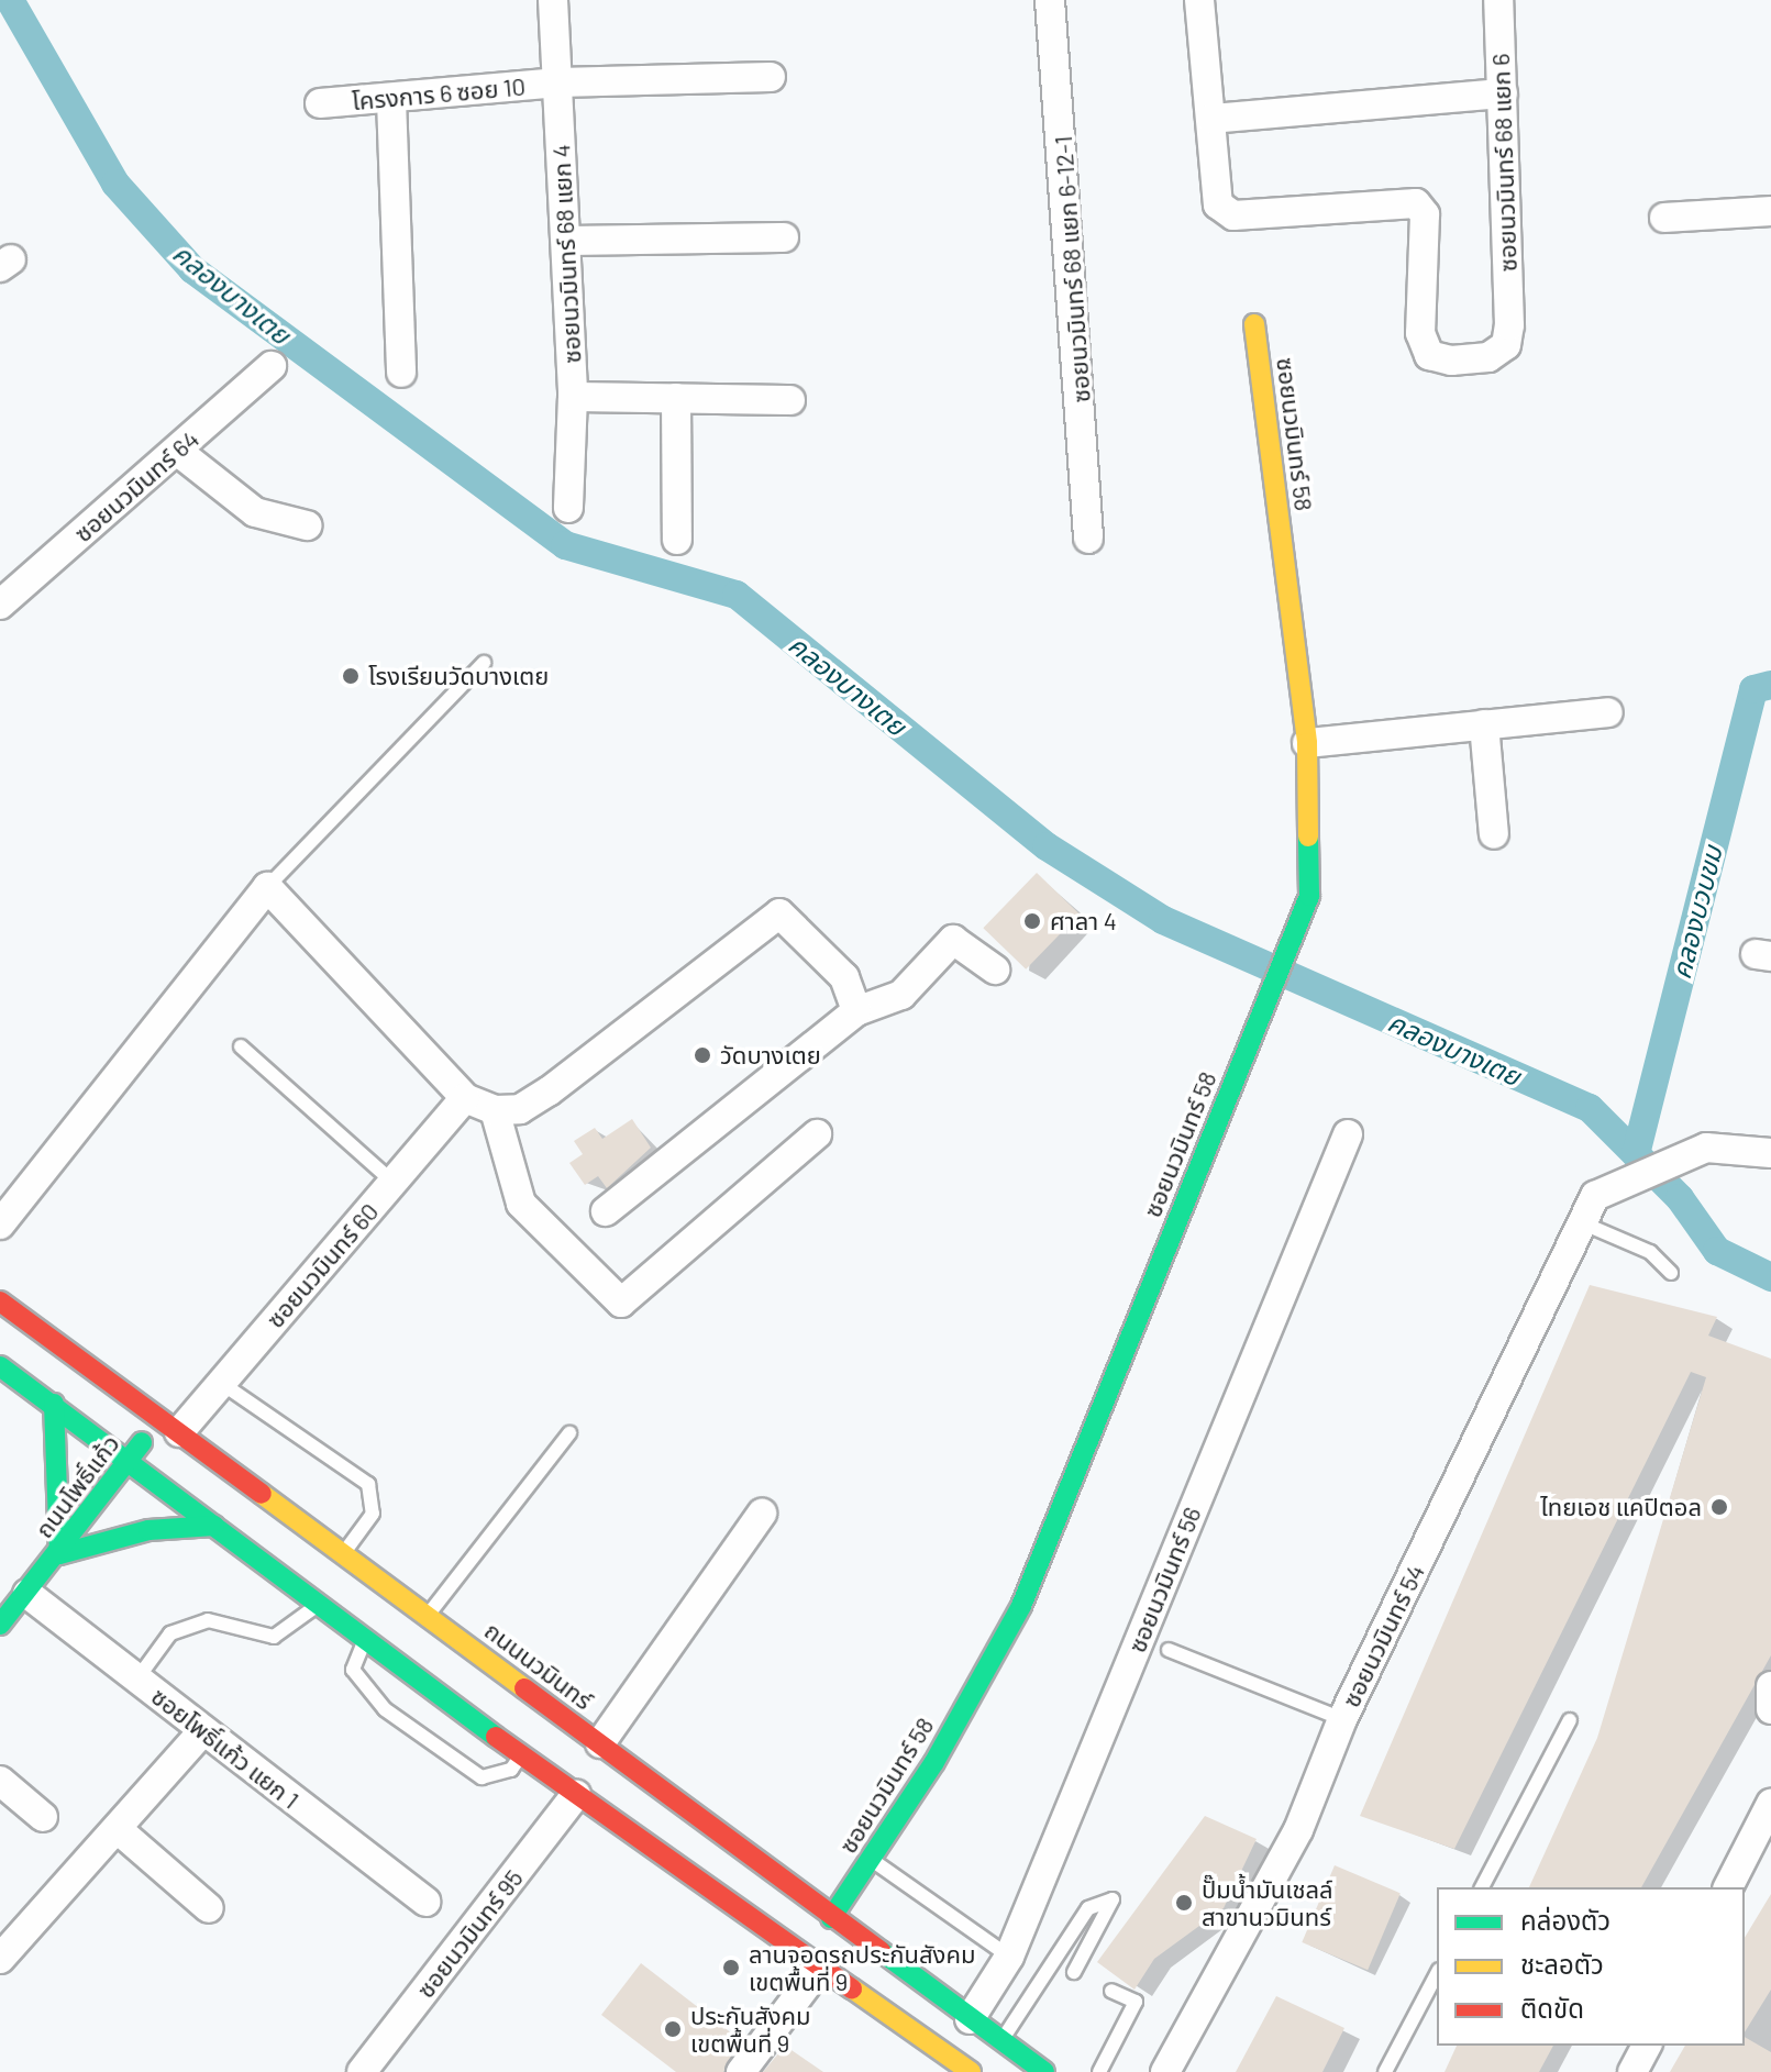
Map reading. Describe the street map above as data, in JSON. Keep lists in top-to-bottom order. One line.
{"streets":{"main road":["ซอยนวมินทร์ 58","ถนนโพธิ์แก้ว","ถนนนวมินทร์"],"street":["โครงการ 6 ซอย 10","ซอยนวมินทร์ 68 แยก 6","ซอยนวมินทร์ 68 แยก 4","ซอยนวมินทร์ 68 แยก 6-12-1","ซอยนวมินทร์ 64","ซอยนวมินทร์ 60","ซอยนวมินทร์ 56","ซอยนวมินทร์ 54","ซอยโพธิ์แก้ว แยก 1","ซอยนวมินทร์ 95"]},"crossings":[["โครงการ 6 ซอย 10","ซอยนวมินทร์ 68 แยก 4"],["ซอยนวมินทร์ 58","ถนนนวมินทร์"],["ซอยนวมินทร์ 60","ถนนโพธิ์แก้ว"],["ซอยนวมินทร์ 60","ถนนนวมินทร์"],["ถนนโพธิ์แก้ว","ถนนนวมินทร์"],["ถนนโพธิ์แก้ว","ซอยโพธิ์แก้ว แยก 1"],["ซอยนวมินทร์ 56","ถนนนวมินทร์"]],"water":["คลองบางเตย","คลองบวบขม"],"places":["โรงเรียนวัดบางเตย","ศาลา 4","วัดบางเตย","ไทยเอช แคปิตอล","ปั๊มน้ำมันเชลล์ สาขานวมินทร์","ลานจอดรถประกันสังคม เขตพื้นที่ 9","ประกันสังคม เขตพื้นที่ 9"],"legend":["คล่องตัว","ชะลอตัว","ติดขัด"]}
